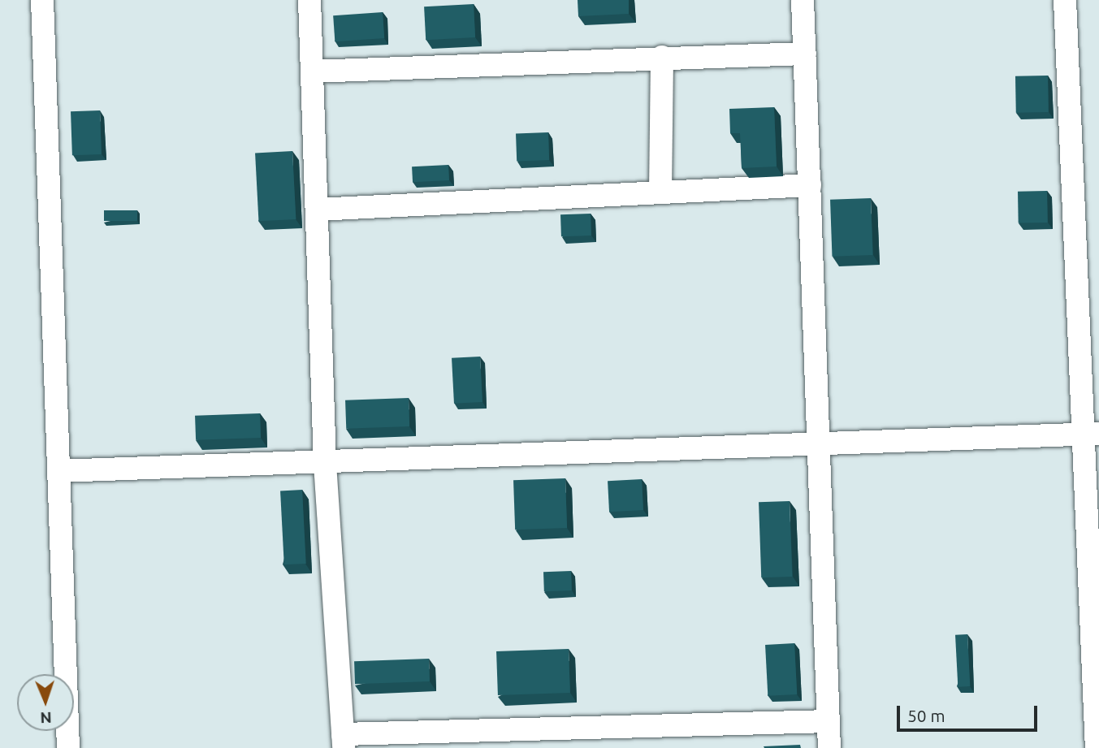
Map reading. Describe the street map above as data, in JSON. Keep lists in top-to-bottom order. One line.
{"scale_bar":"50 m","north":"bottom"}
